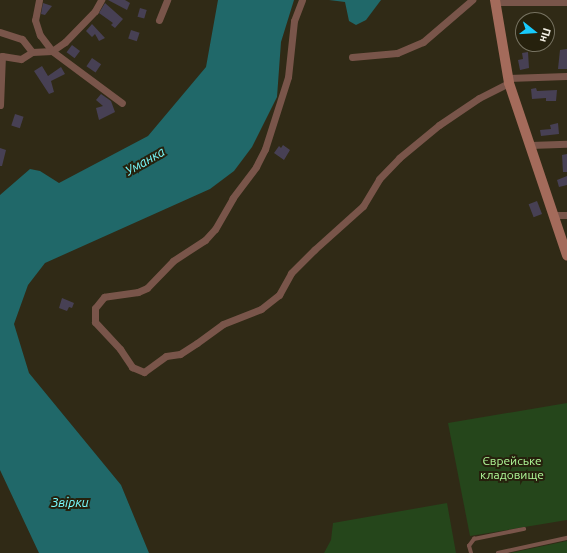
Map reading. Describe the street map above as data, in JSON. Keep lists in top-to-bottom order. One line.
{"water":["Уманка","Звірки"],"parks":["Єврейське кладовище"],"north":"right"}
